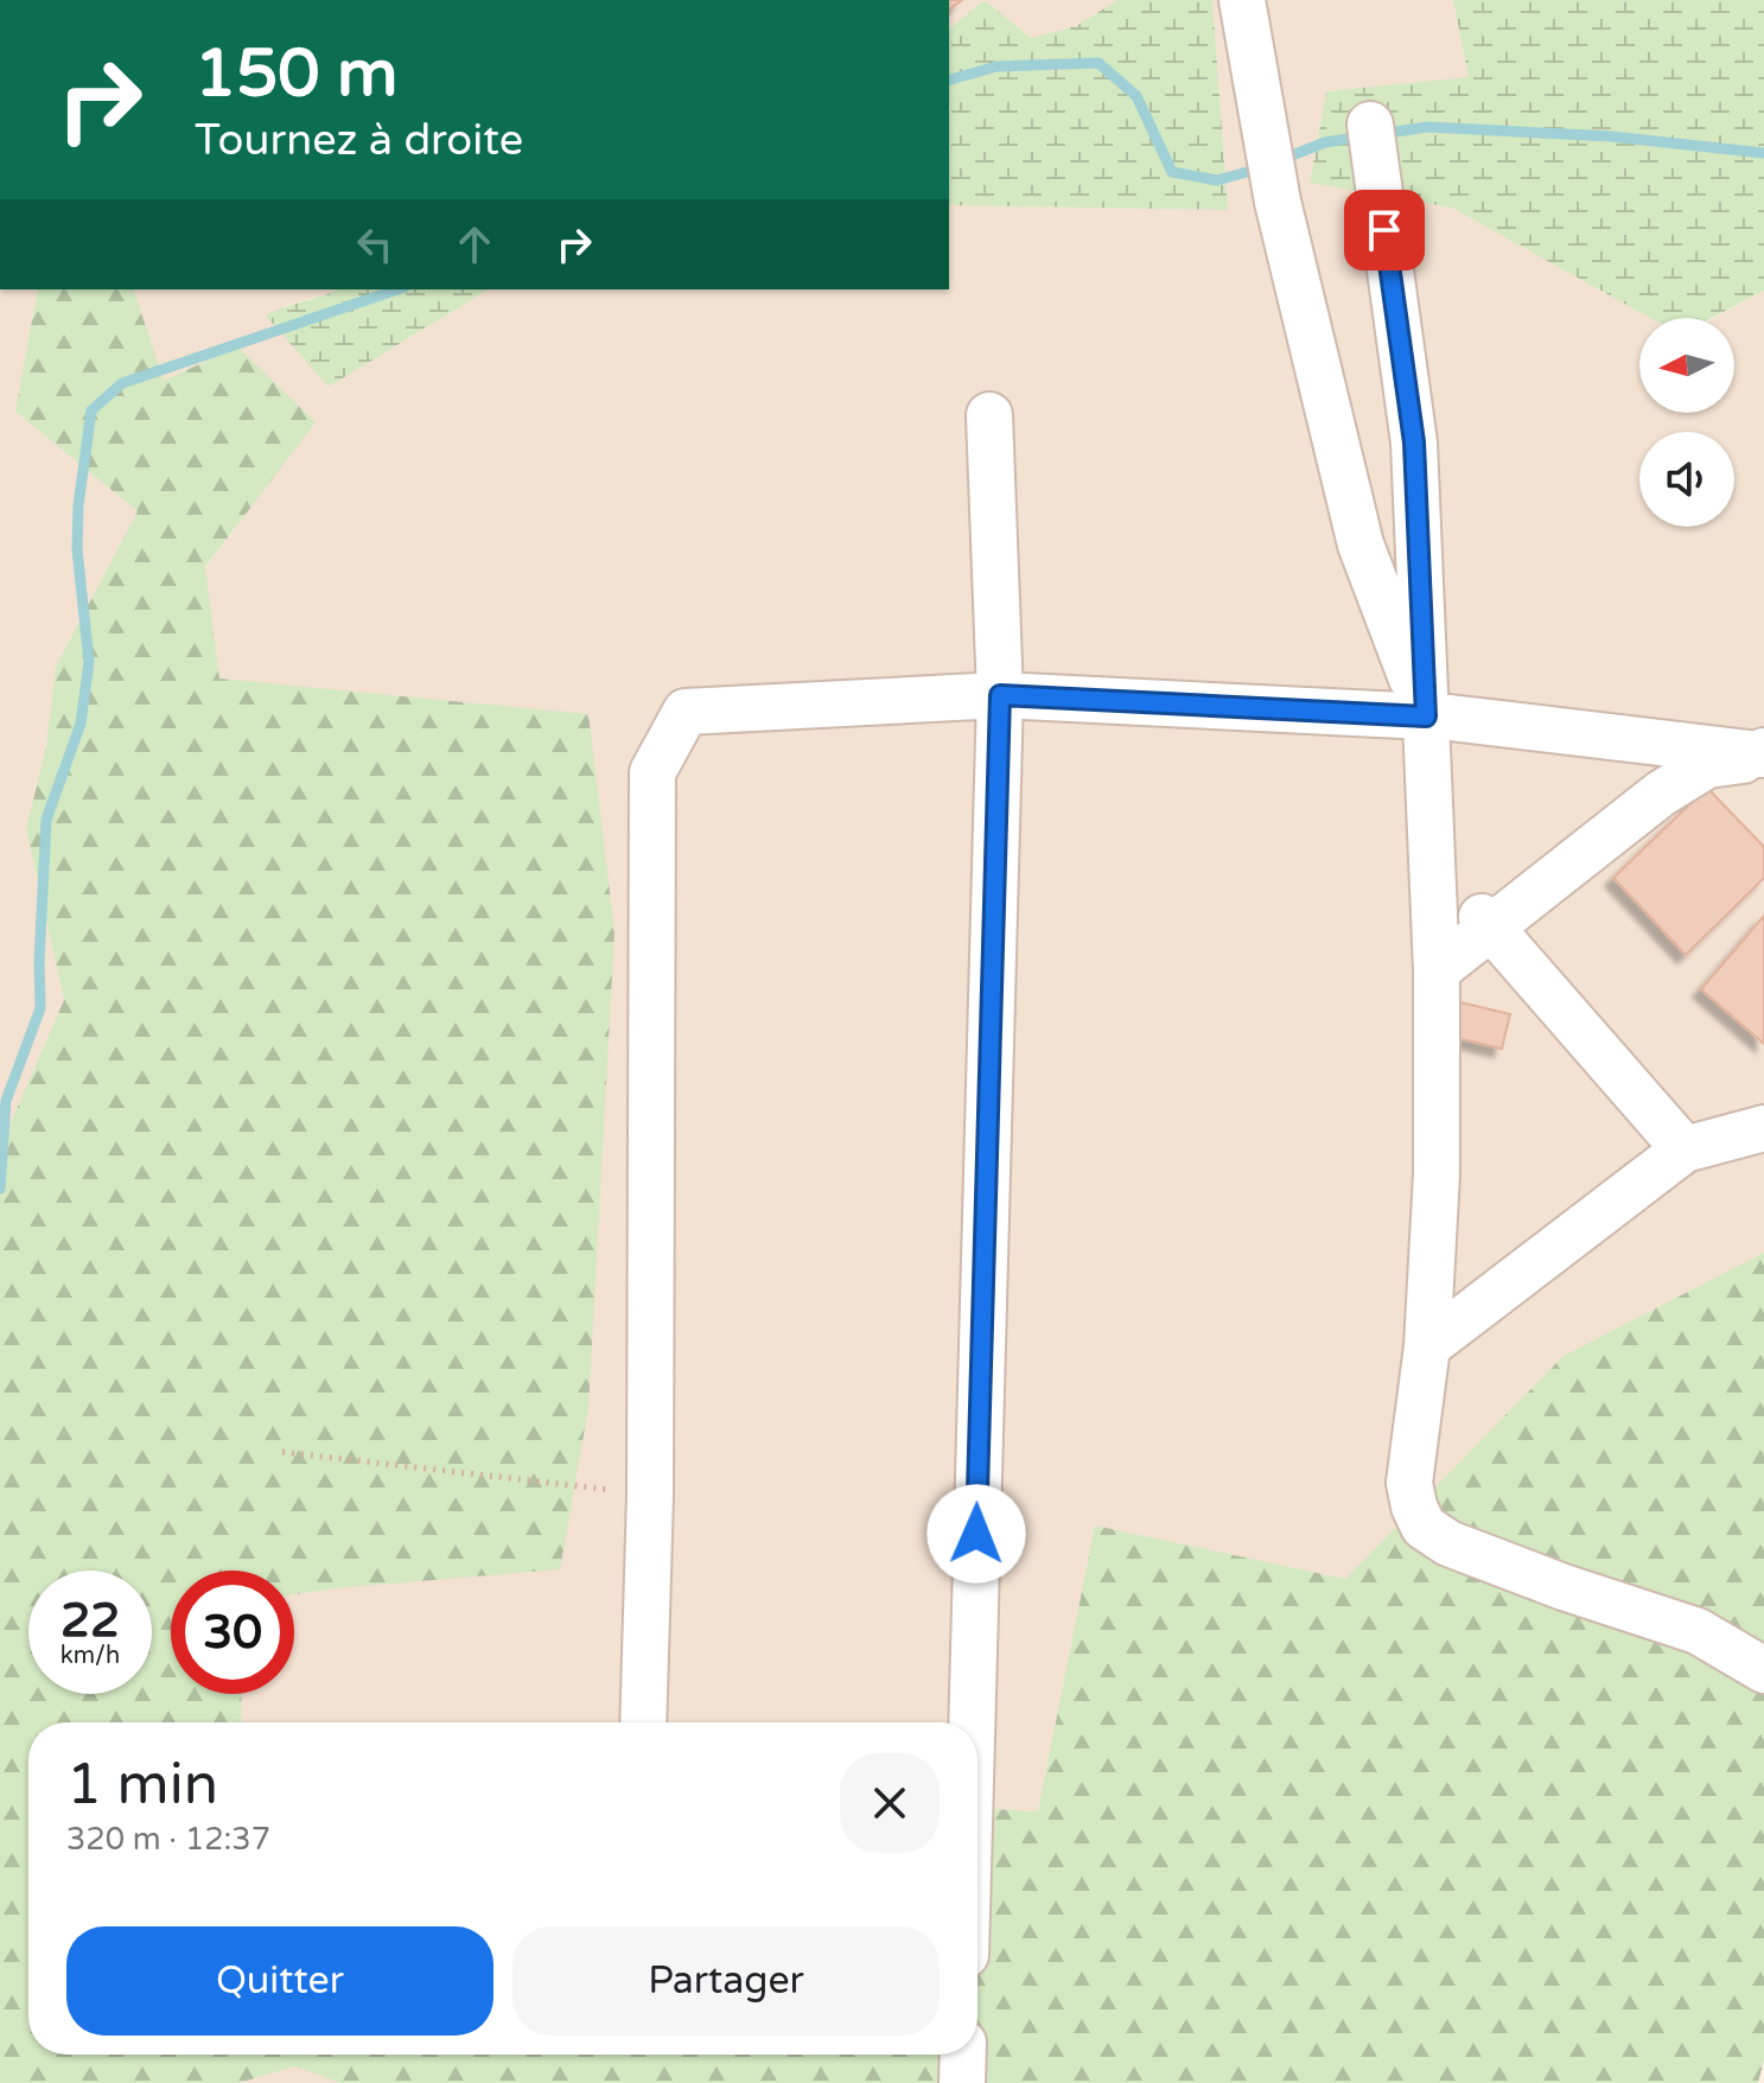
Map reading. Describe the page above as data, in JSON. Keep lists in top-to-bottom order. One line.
{"north":"left","page":{"turn":["150 m","Tournez à droite"],"speed":"22 km/h","limit":"30","heading":["1 min","320 m · 12:37"],"buttons":["Quitter","Partager"]}}
